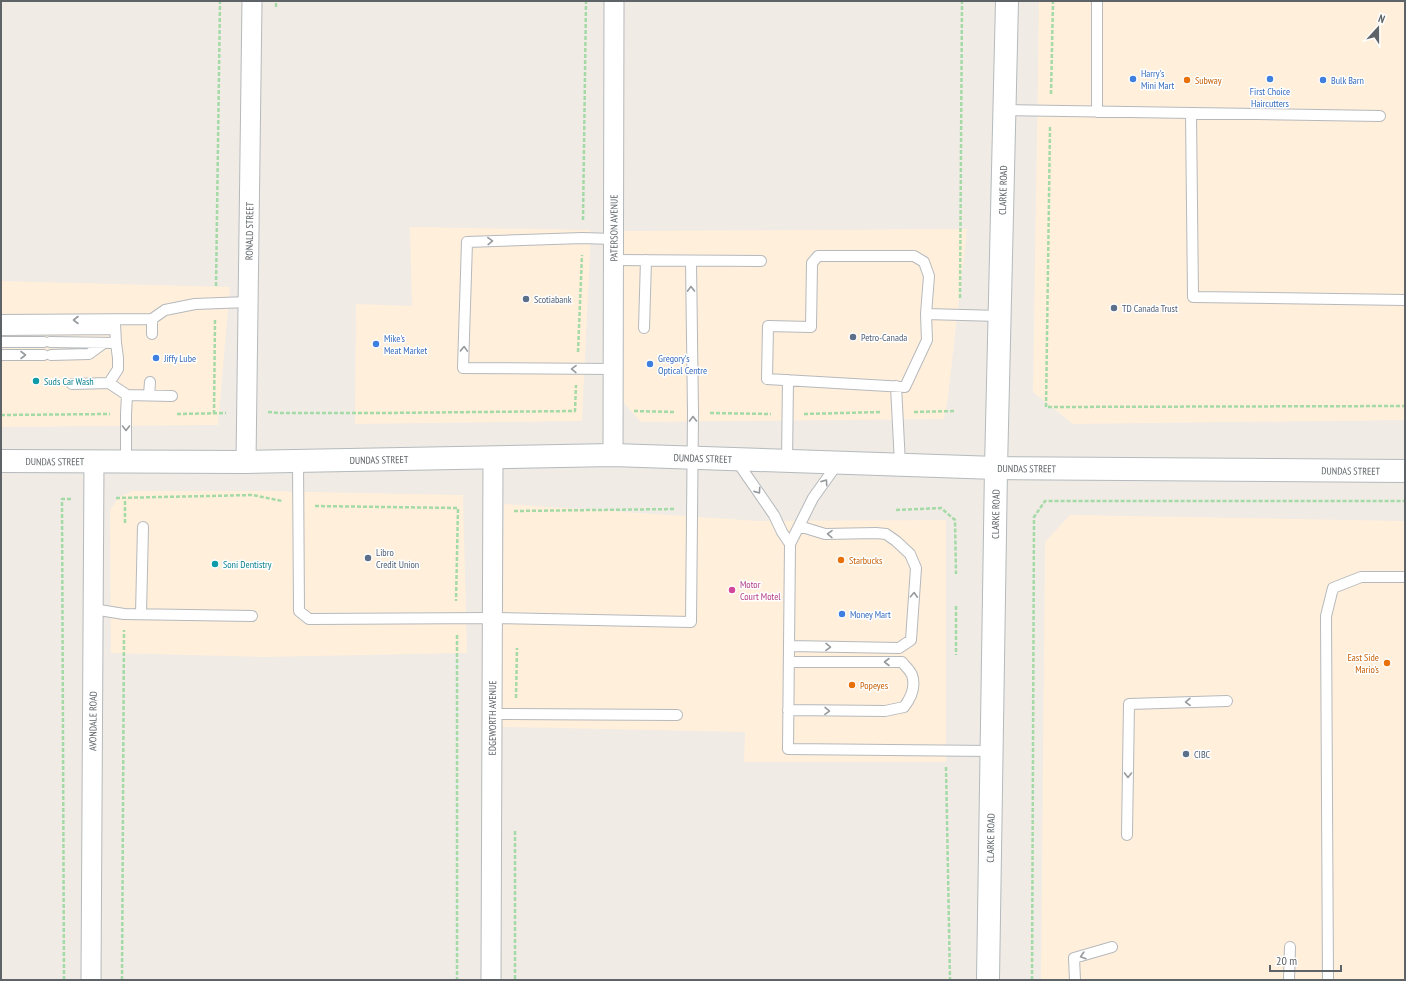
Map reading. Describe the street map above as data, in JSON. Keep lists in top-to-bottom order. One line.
{"streets":{"main road":["CLARKE ROAD","DUNDAS STREET"],"street":["PATERSON AVENUE","RONALD STREET","EDGEWORTH AVENUE","AVONDALE ROAD"]},"crossings":[["CLARKE ROAD","DUNDAS STREET"],["PATERSON AVENUE","DUNDAS STREET"],["RONALD STREET","DUNDAS STREET"],["DUNDAS STREET","EDGEWORTH AVENUE"],["DUNDAS STREET","AVONDALE ROAD"]],"places":["Harry's Mini Mart","First Choice Haircutters","Subway","Bulk Barn","Scotiabank","TD Canada Trust","Petro-Canada","Mike's Meat Market","Jiffy Lube","Gregory's Optical Centre","Suds Car Wash","Libro Credit Union","Starbucks","Soni Dentistry","Motor Court Motel","Money Mart","East Side Mario's","Popeyes","CIBC"],"scale_bar":"20 m","north":"top"}
